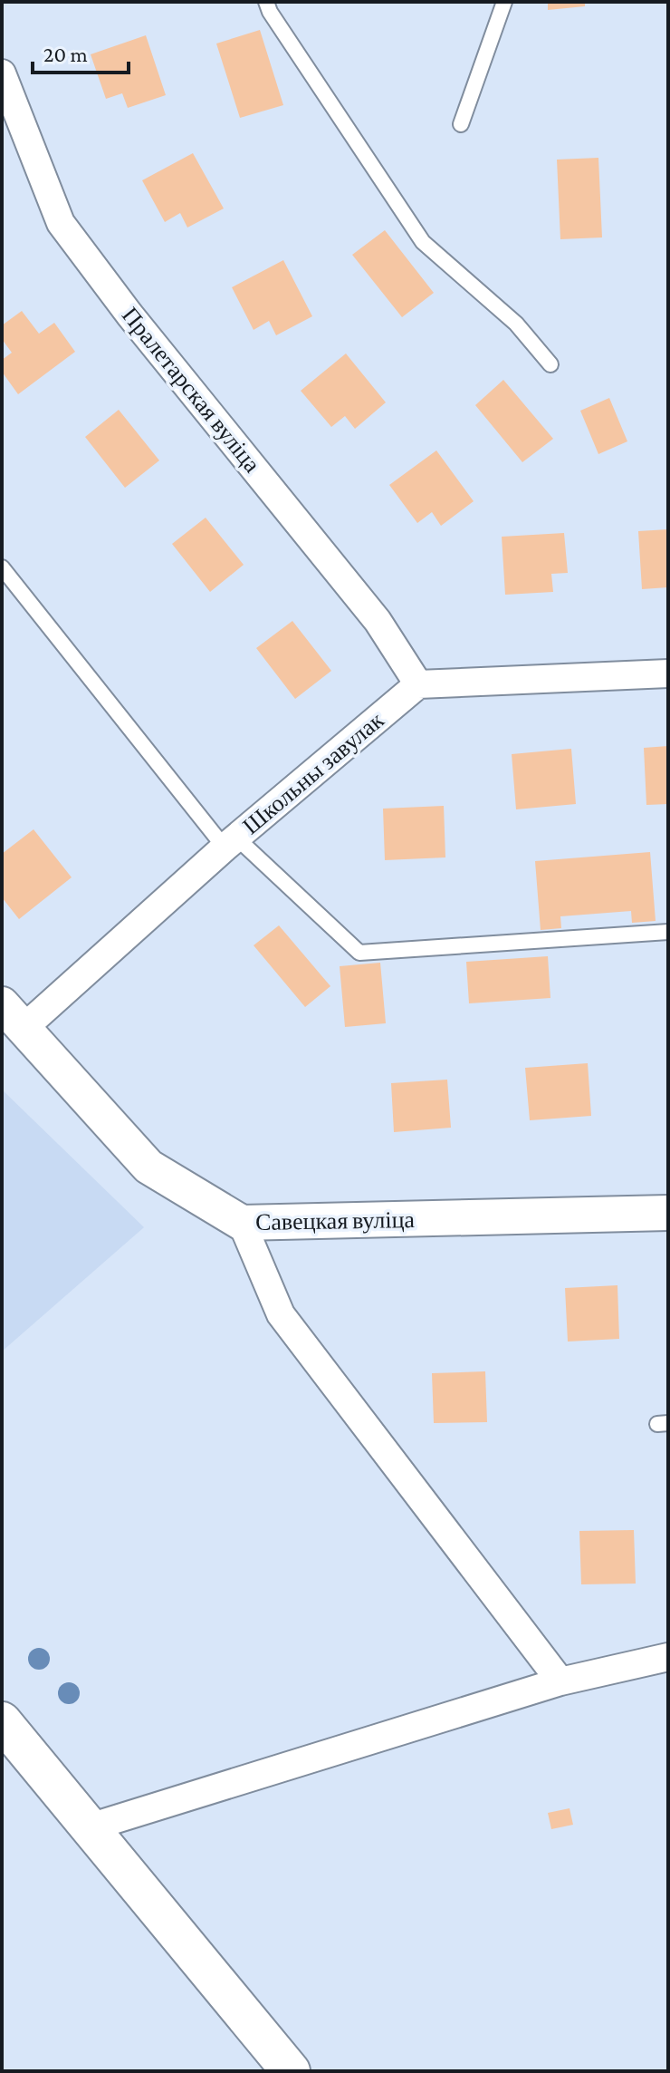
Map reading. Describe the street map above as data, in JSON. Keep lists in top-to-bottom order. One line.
{"streets":{"street":["Пралетарская вуліца","Школьны завулак","Савецкая вуліца"]},"crossings":[["Пралетарская вуліца","Школьны завулак"],["Школьны завулак","Савецкая вуліца"]],"scale_bar":"20 m"}
